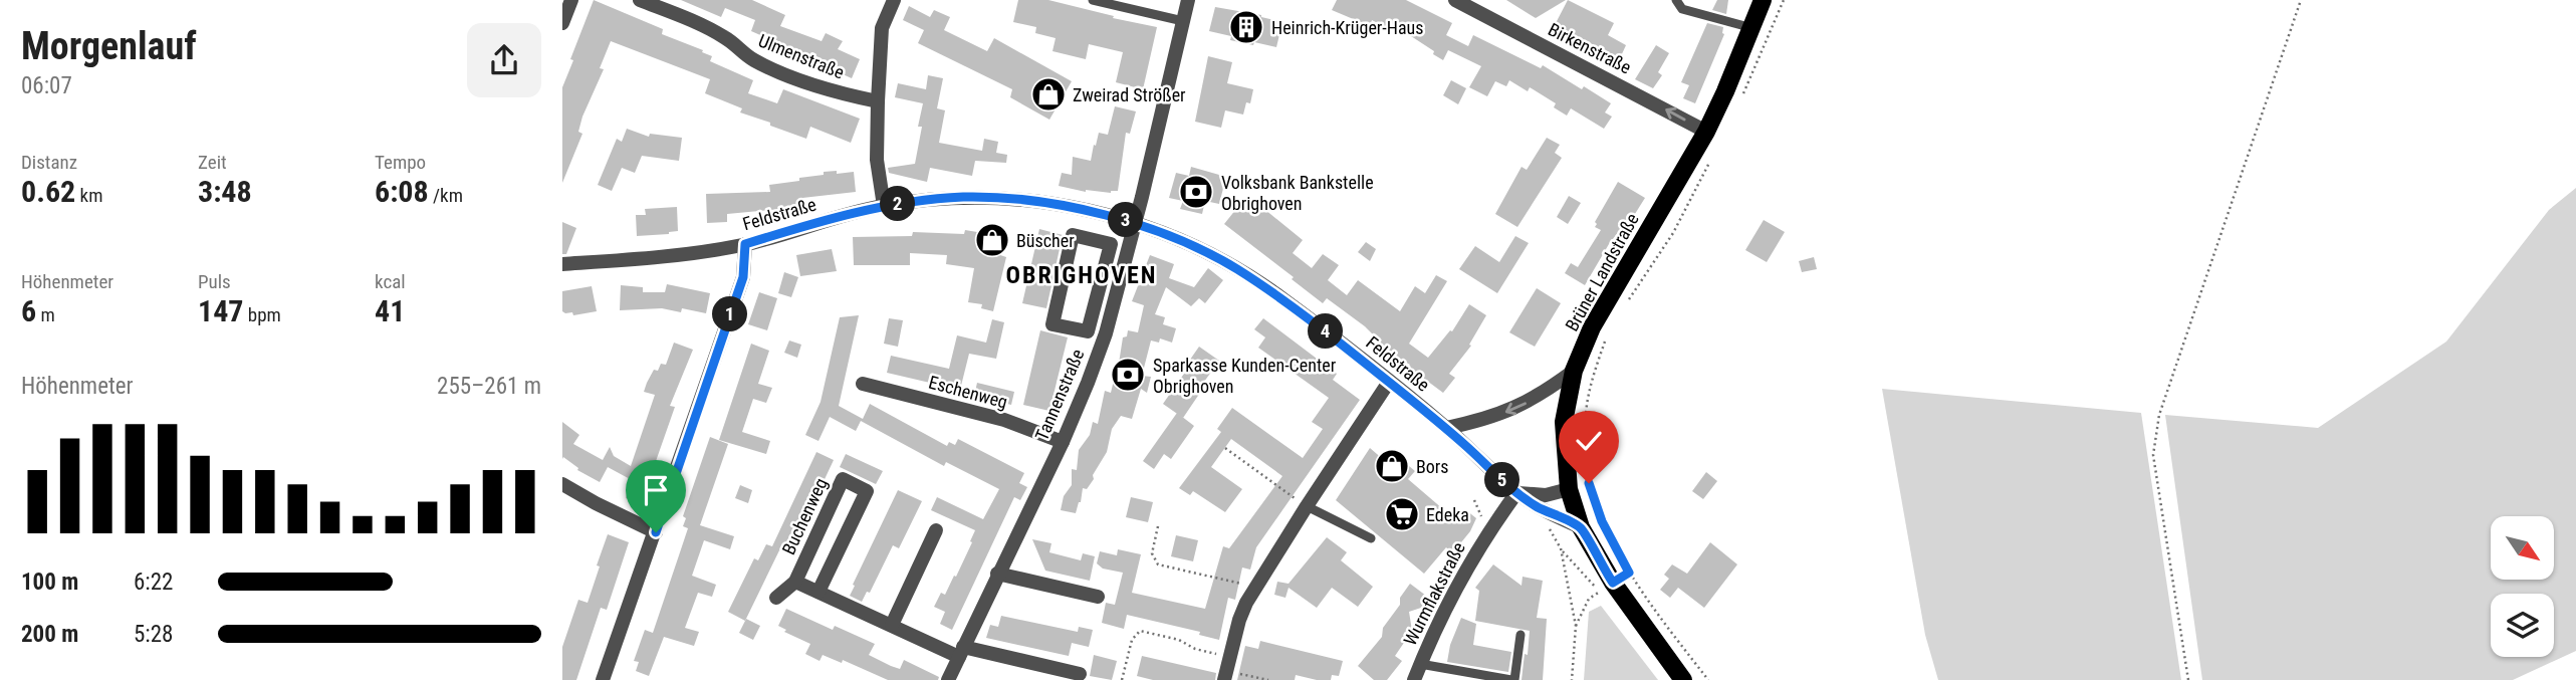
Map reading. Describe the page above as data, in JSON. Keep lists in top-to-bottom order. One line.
{"streets":{"main road":["Brüner Landstraße"],"street":["Birkenstraße","Ulmenstraße","Feldstraße","Eschenweg","Tannenstraße","Buchenweg","Wurmflakstraße"]},"crossings":[["Birkenstraße","Brüner Landstraße"],["Feldstraße","Brüner Landstraße"],["Feldstraße","Tannenstraße"],["Feldstraße","Wurmflakstraße"],["Eschenweg","Tannenstraße"],["Tannenstraße","Buchenweg"]],"one_way":["Birkenstraße"],"districts":["OBRIGHOVEN"],"places":{"building":["Heinrich-Krüger-Haus"],"shop":["Zweirad Strößer","Büscher","Bors"],"bank":["Volksbank Bankstelle Obrighoven","Sparkasse Kunden-Center Obrighoven"],"supermarket":["Edeka"]},"north":"bottom right","page":{"heading":["Morgenlauf","06:07"],"stats":[["Distanz","0.62 km"],["Zeit","3:48"],["Tempo","6:08 /km"],["Höhenmeter","6 m"],["Puls","147 bpm"],["kcal","41"]],"pins":["2","3","1","4","5"],"chart":["Höhenmeter","255–261 m"],"list":[{"name":"100 m","note":"6:22"},{"name":"200 m","note":"5:28"}]}}
